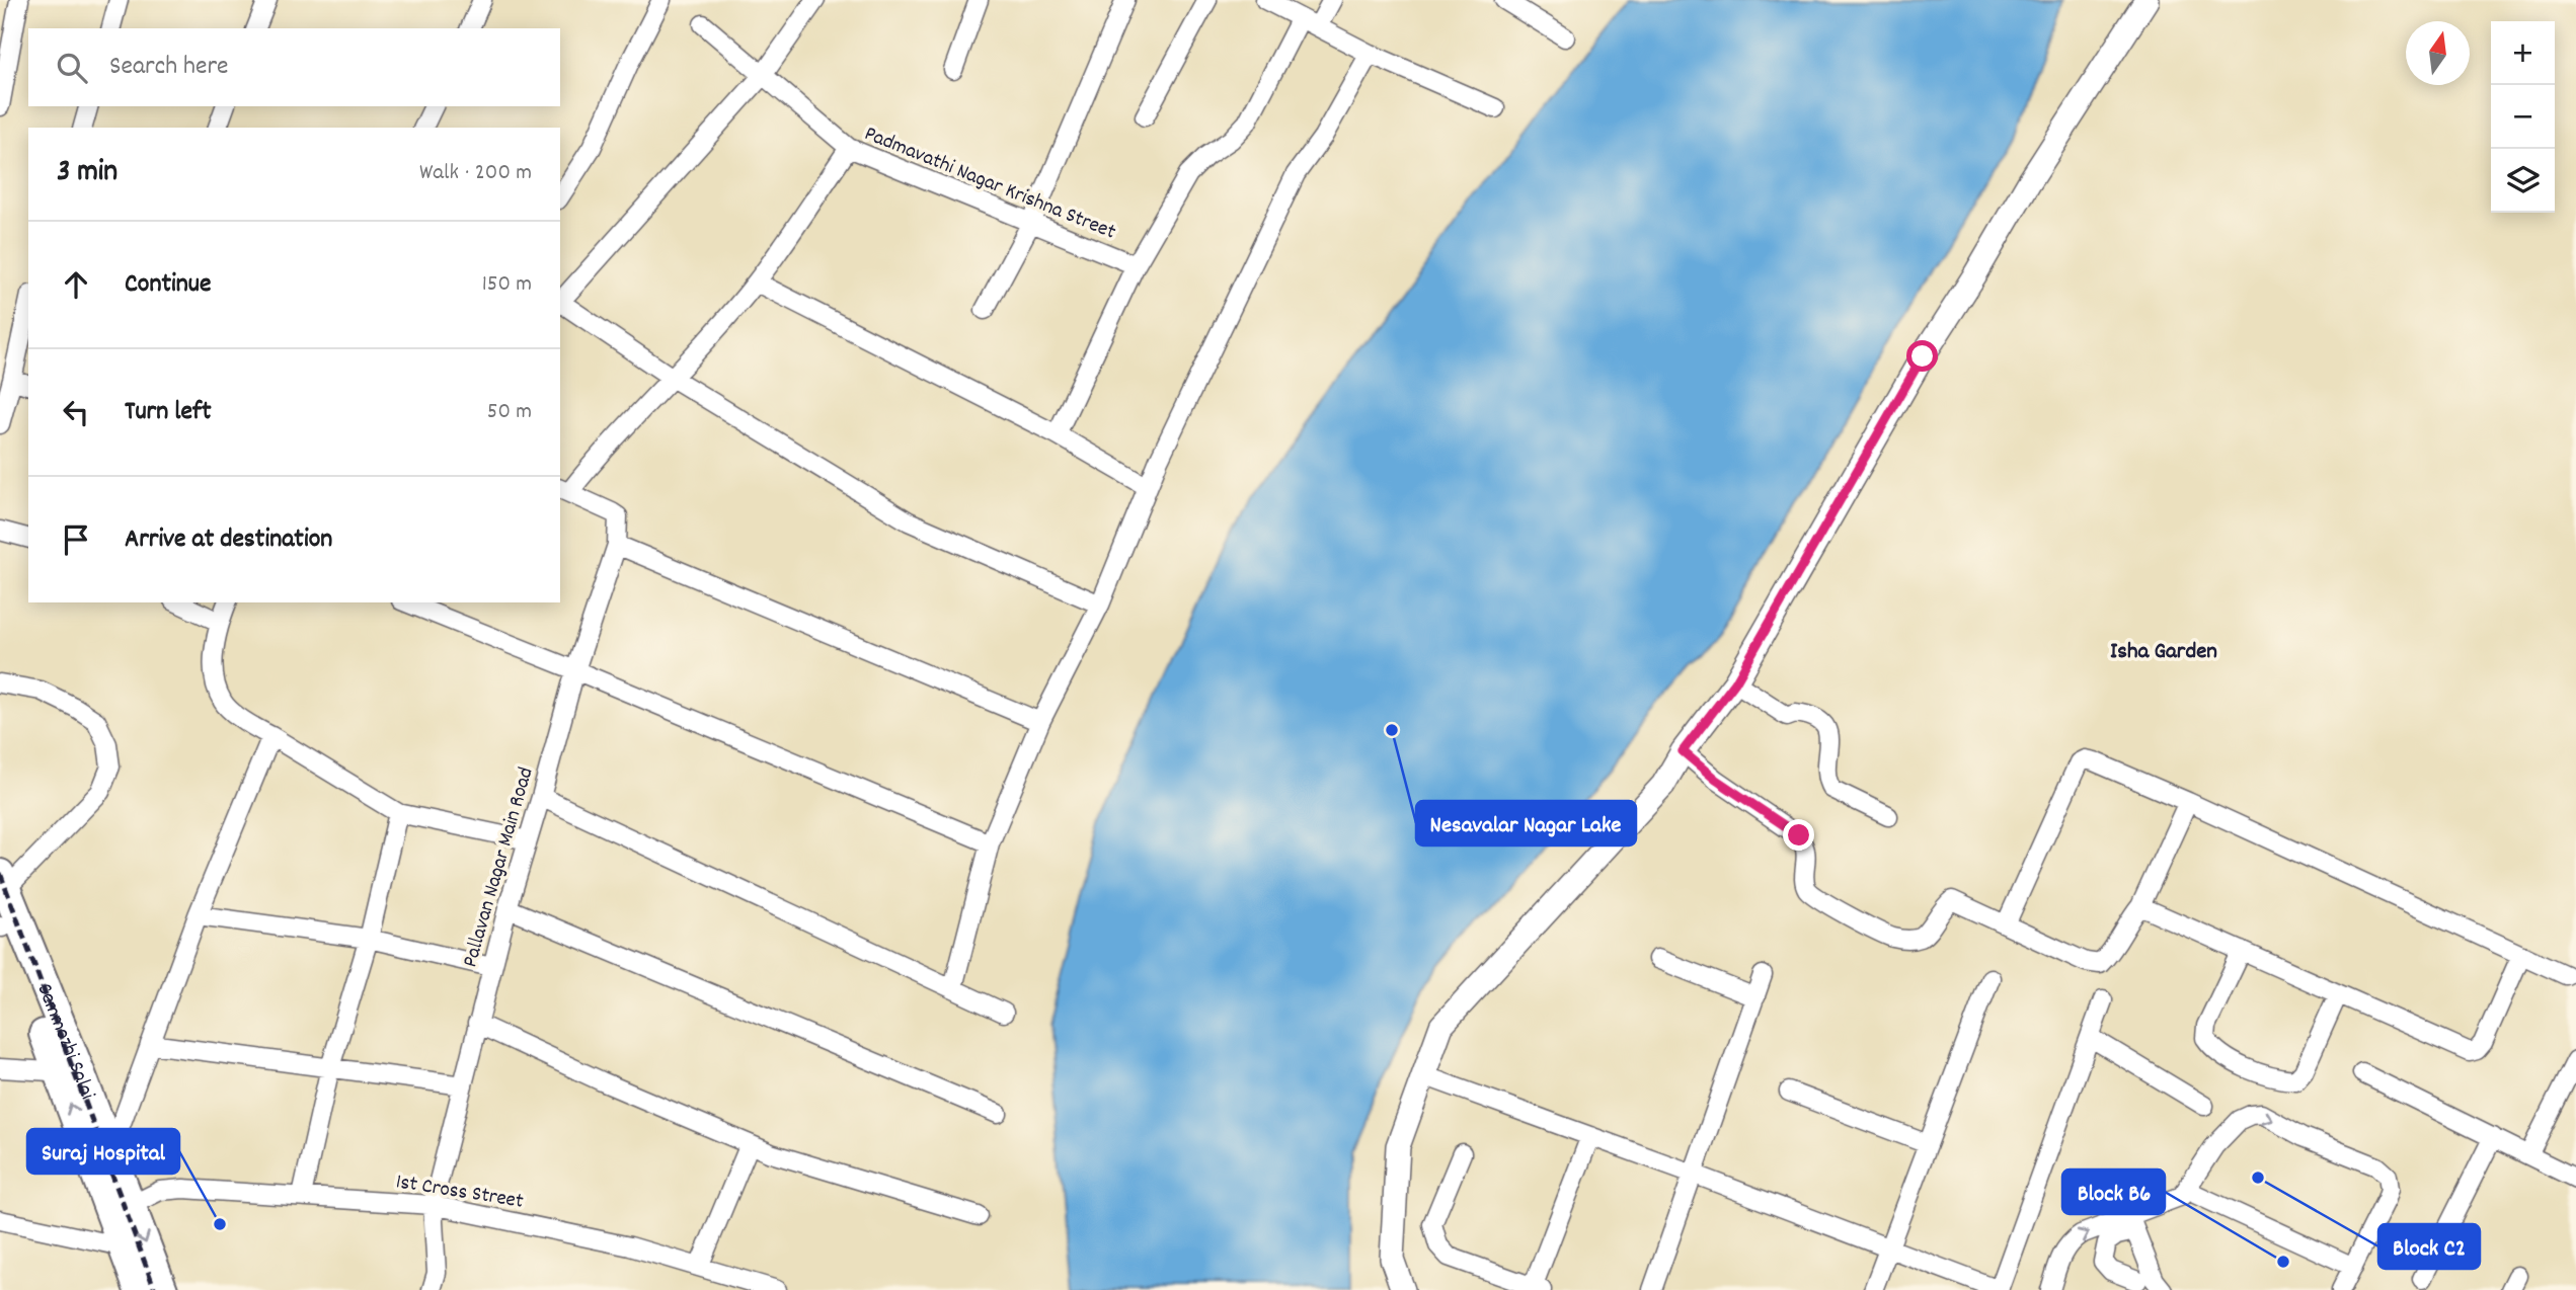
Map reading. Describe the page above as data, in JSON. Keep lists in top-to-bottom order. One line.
{"streets":{"main road":["Semmozhi Salai"],"street":["Padmavathi Nagar Krishna Street","Pallavan Nagar Main Road","1st Cross Street"]},"crossings":[["Pallavan Nagar Main Road","1st Cross Street"],["Semmozhi Salai","1st Cross Street"]],"districts":["Isha Garden"],"places":["Nesavalar Nagar Lake","Block C2","Suraj Hospital","Block B6"],"north":"top","page":{"map_buttons":["+","−"],"search":"Search here","heading":["3 min","Walk · 200 m"],"list":[["Continue","150 m"],["Turn left","50 m"],"Arrive at destination"]}}
